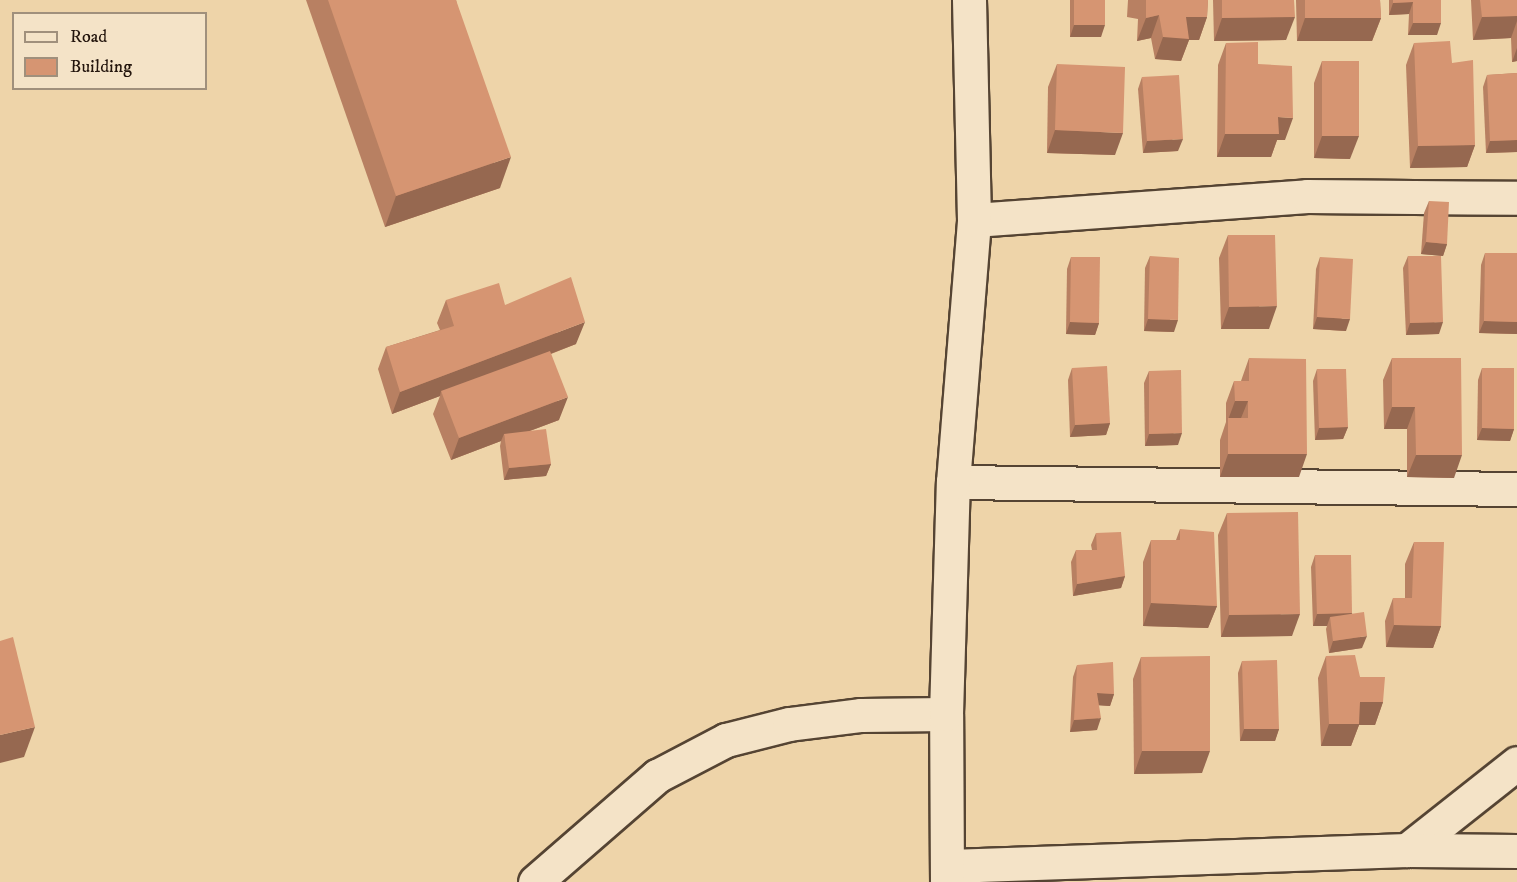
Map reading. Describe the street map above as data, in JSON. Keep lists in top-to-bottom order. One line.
{"legend":["Road","Building"]}
